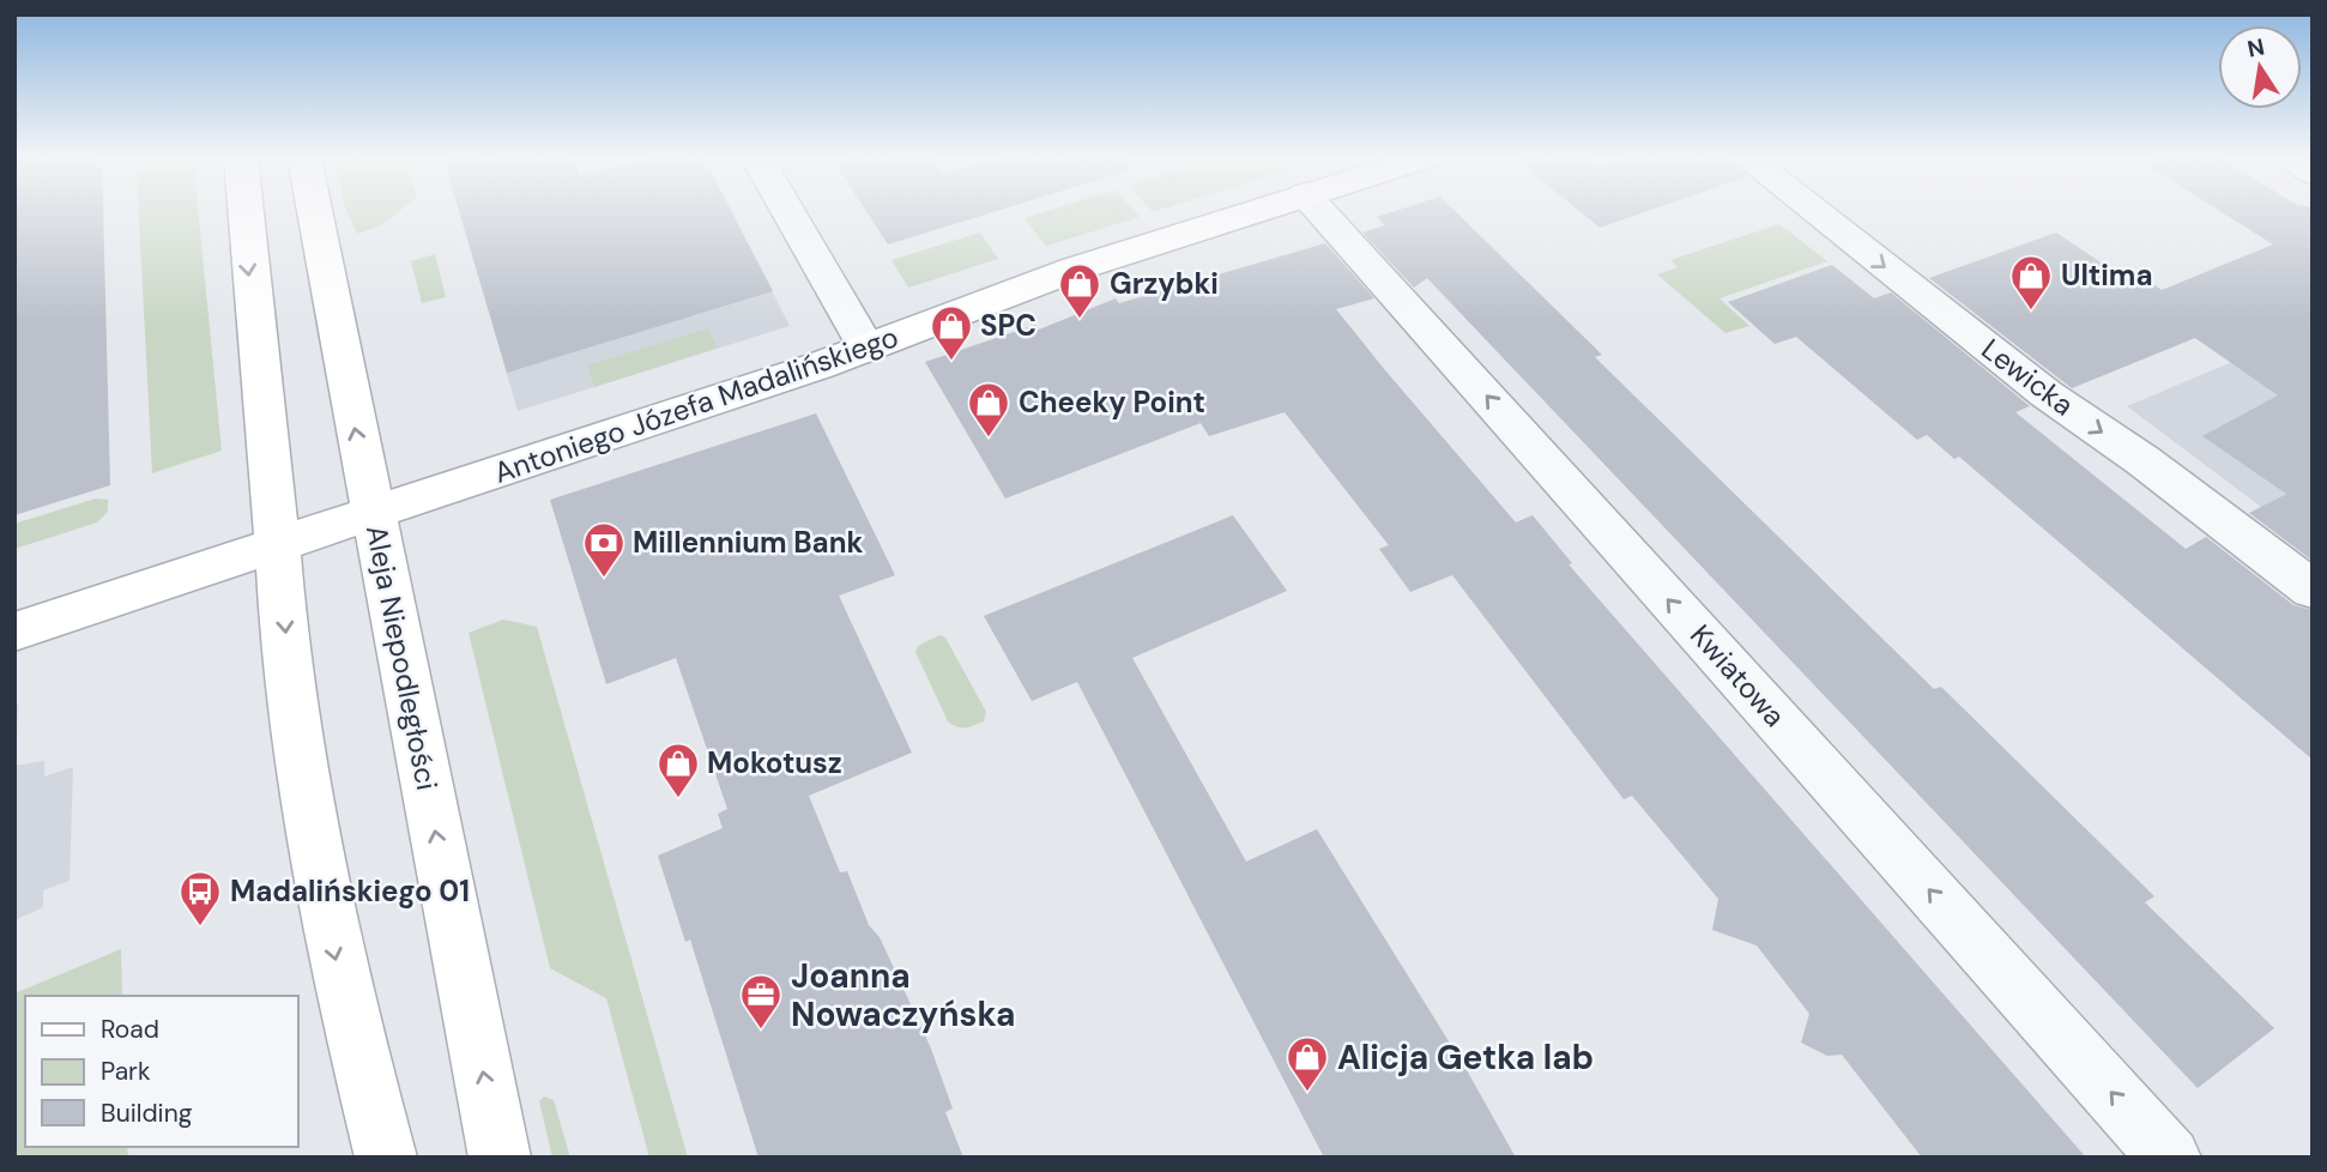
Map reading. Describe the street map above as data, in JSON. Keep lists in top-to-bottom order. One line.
{"streets":{"main road":["Antoniego Józefa Madalińskiego","Aleja Niepodległości"],"street":["Lewicka","Kwiatowa"]},"crossings":[["Antoniego Józefa Madalińskiego","Aleja Niepodległości"]],"one_way":["Lewicka","Kwiatowa"],"places":{"shop":["Ultima","Grzybki","SPC","Cheeky Point","Mokotusz","Alicja Getka lab"],"bank":["Millennium Bank"],"bus stop":["Madalińskiego 01"],"office":["Joanna Nowaczyńska"]},"legend":["Road","Park","Building"],"north":"top"}
